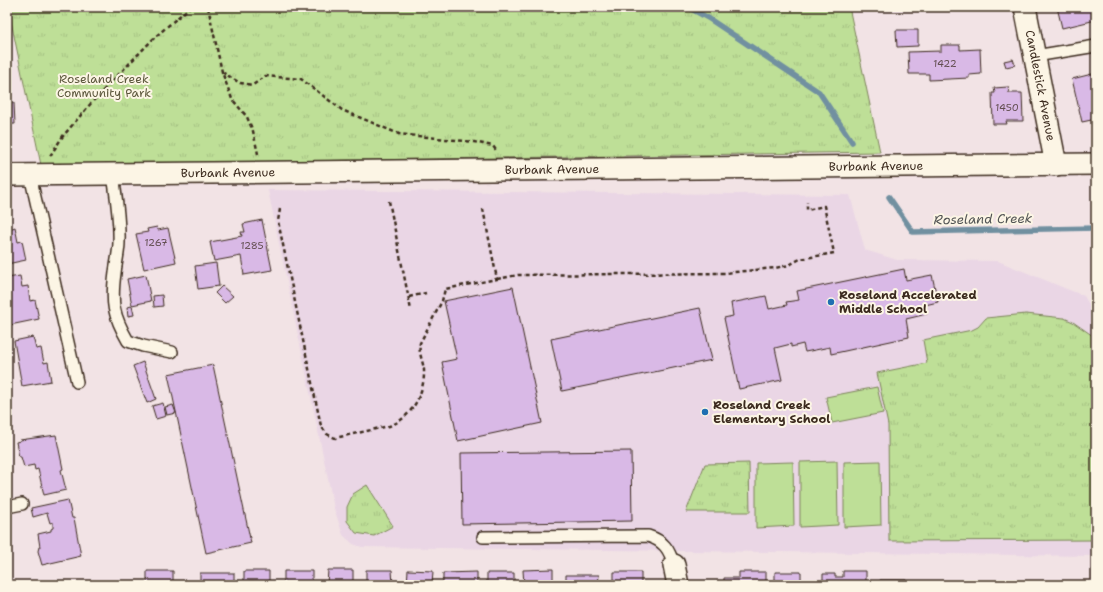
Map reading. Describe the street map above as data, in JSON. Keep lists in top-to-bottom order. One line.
{"streets":{"street":["Candlestick Avenue","Burbank Avenue"]},"crossings":[["Candlestick Avenue","Burbank Avenue"]],"water":["Roseland Creek"],"parks":["Roseland Creek Community Park"],"places":["Roseland Accelerated Middle School","Roseland Creek Elementary School"],"house_numbers":["1422","1450","1267","1285"]}
